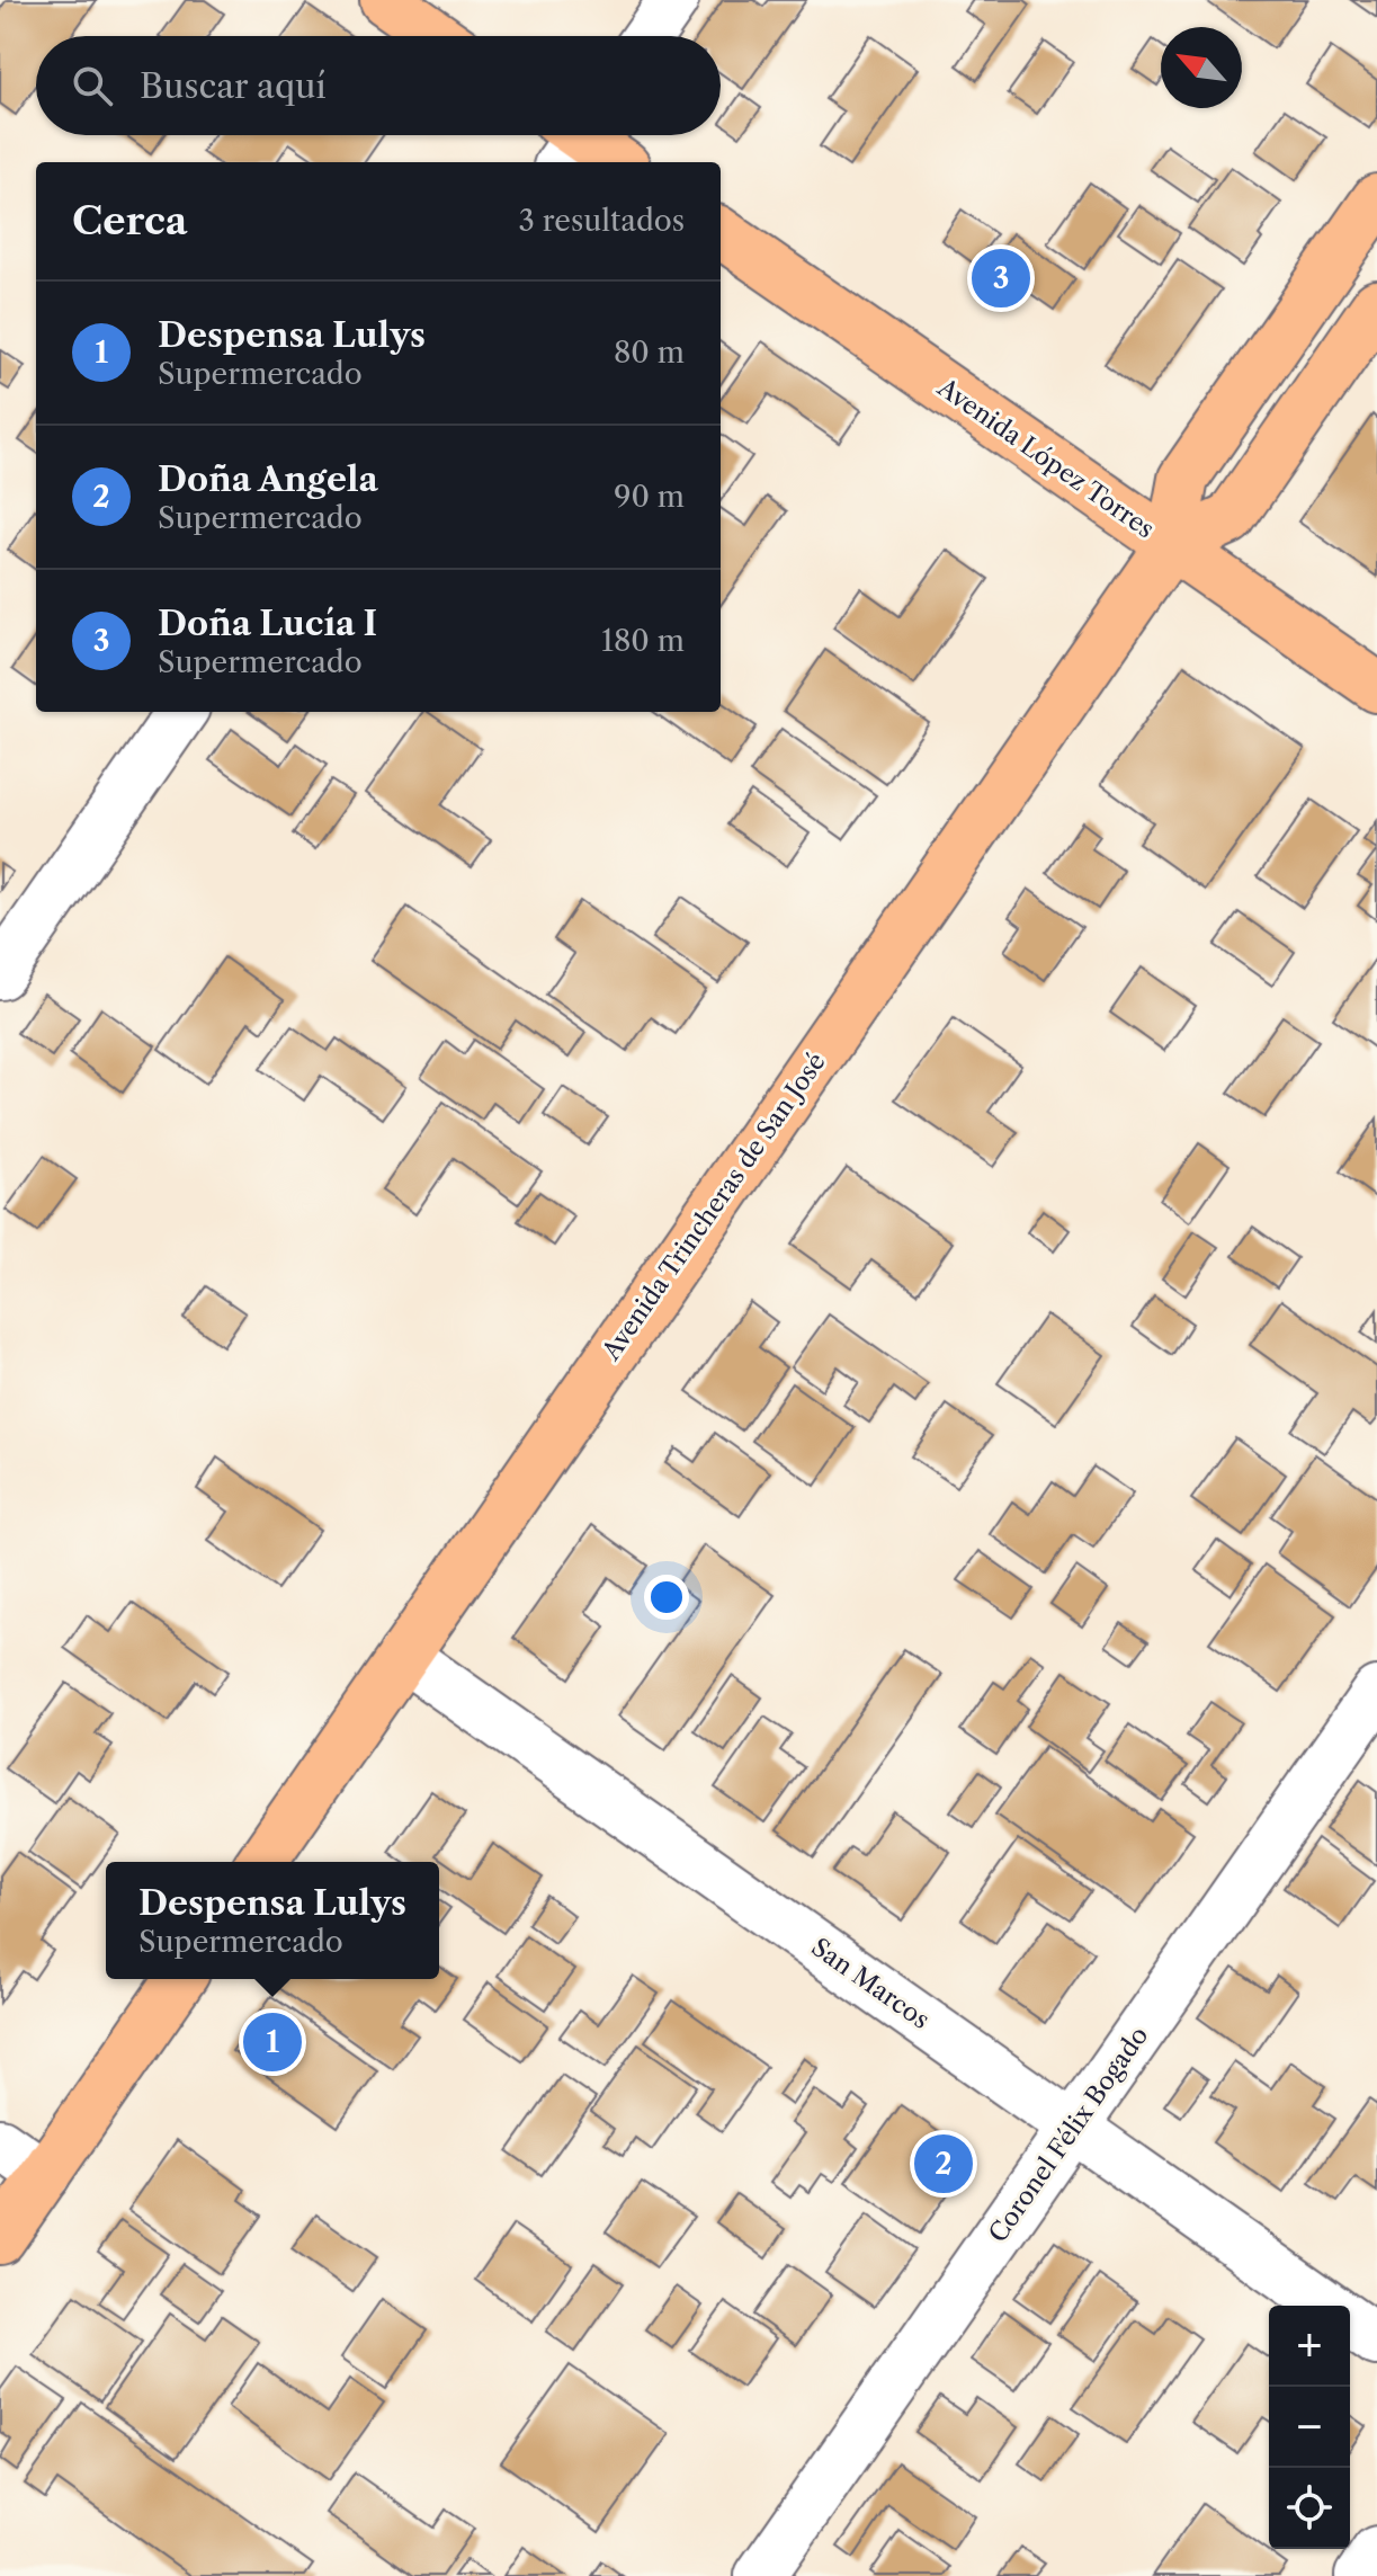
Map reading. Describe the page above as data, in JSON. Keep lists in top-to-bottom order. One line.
{"streets":{"main road":["Avenida López Torres","Avenida Trincheras de San José"],"street":["San Marcos","Coronel Félix Bogado"]},"crossings":[["Avenida López Torres","Avenida Trincheras de San José"],["Avenida Trincheras de San José","San Marcos"],["San Marcos","Coronel Félix Bogado"]],"north":"top left","page":{"search":"Buscar aquí","heading":["Cerca","3 resultados"],"pins":["3","1","2"],"list":[{"mark":"1","name":"Despensa Lulys","note":"Supermercado","value":"80 m"},{"mark":"2","name":"Doña Angela","note":"Supermercado","value":"90 m"},{"mark":"3","name":"Doña Lucía I","note":"Supermercado","value":"180 m"}],"popup":["Despensa Lulys","Supermercado"],"map_buttons":["+","−"]}}
